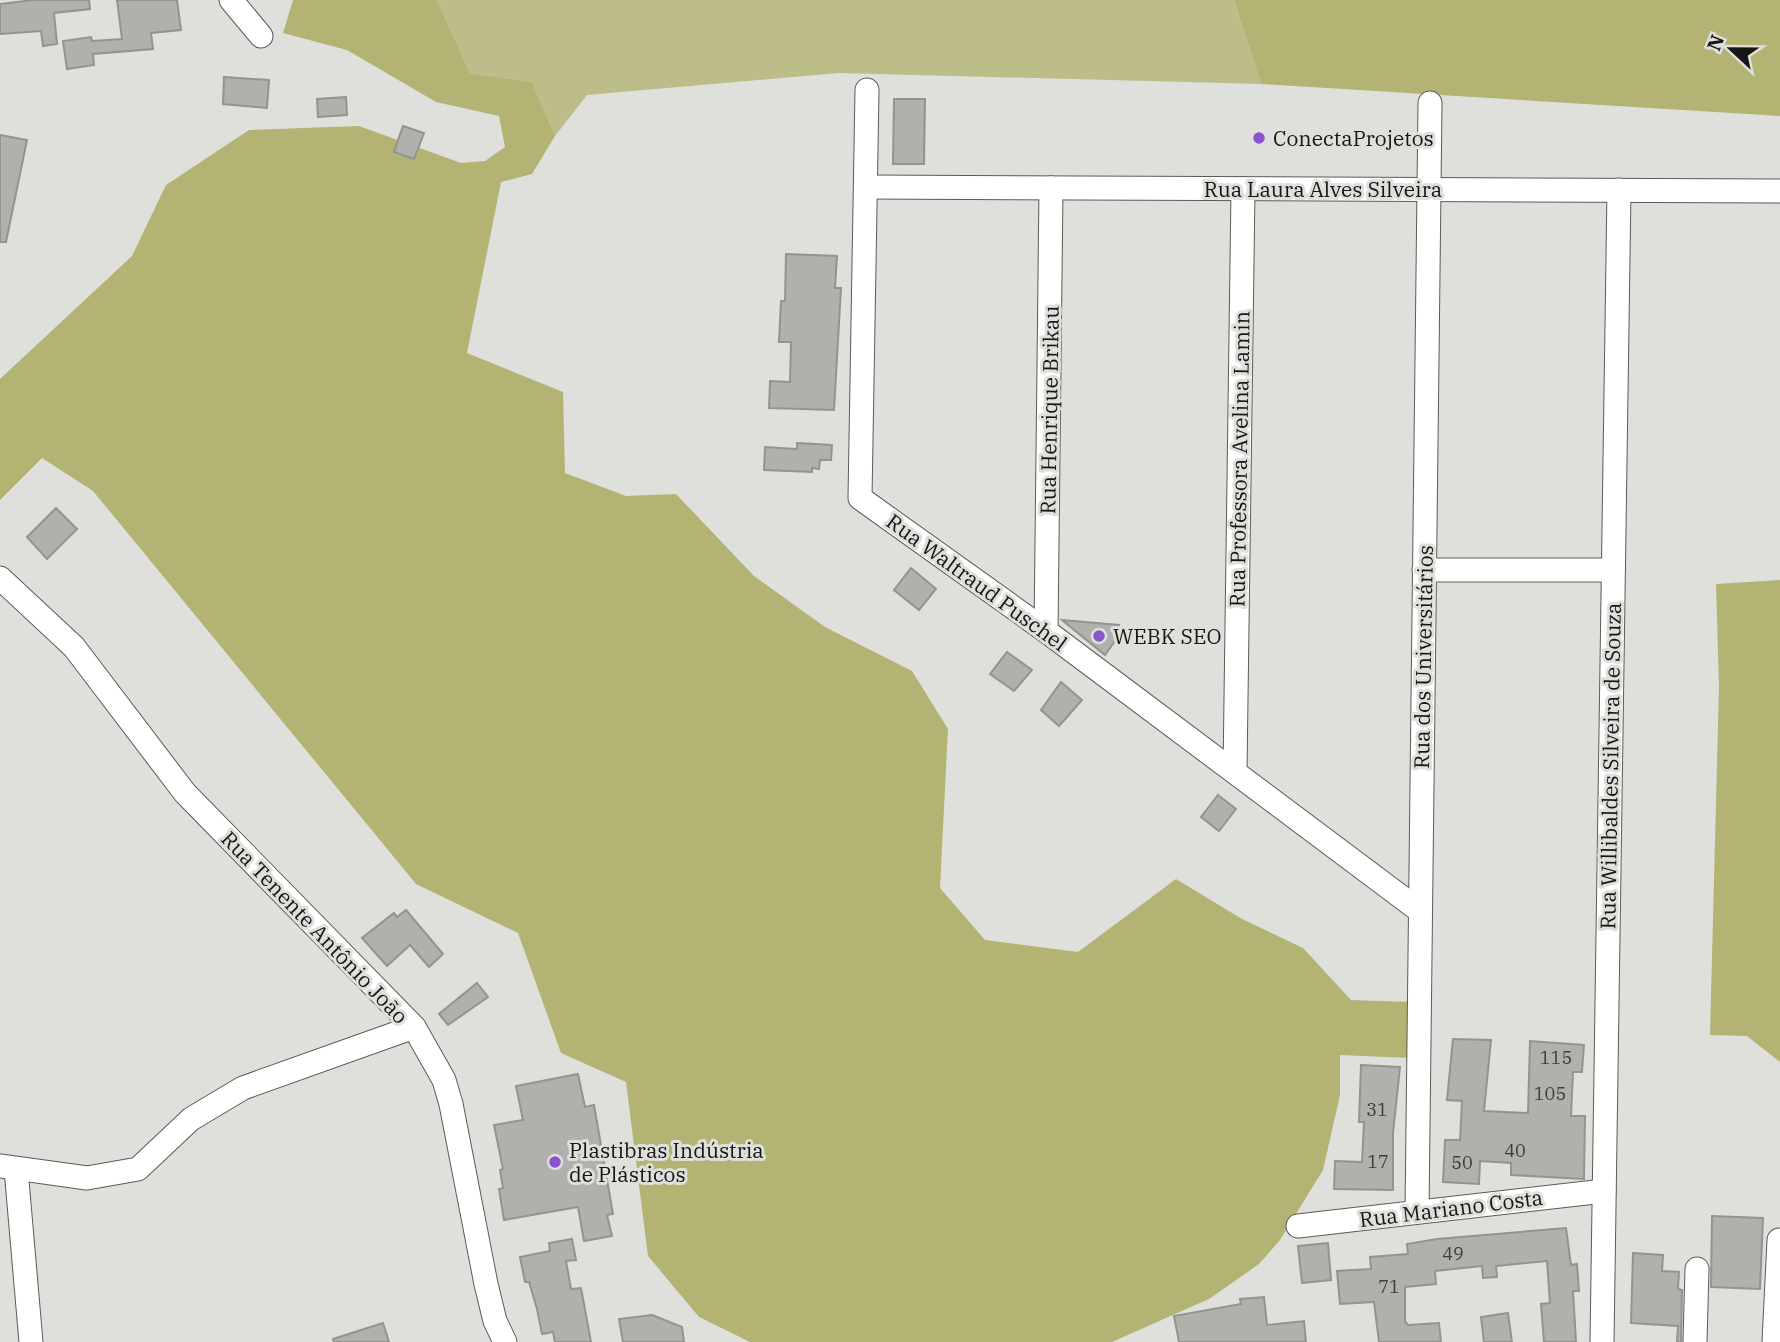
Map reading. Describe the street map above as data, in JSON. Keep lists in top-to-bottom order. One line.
{"streets":{"street":["Rua Laura Alves Silveira","Rua Henrique Brikau","Rua Professora Avelina Lamin","Rua Waltraud Puschel","Rua dos Universitários","Rua Willibaldes Silveira de Souza","Rua Tenente Antônio João","Rua Mariano Costa"]},"crossings":[["Rua Laura Alves Silveira","Rua Henrique Brikau"],["Rua Laura Alves Silveira","Rua Professora Avelina Lamin"],["Rua Laura Alves Silveira","Rua Waltraud Puschel"],["Rua Laura Alves Silveira","Rua dos Universitários"],["Rua Laura Alves Silveira","Rua Willibaldes Silveira de Souza"],["Rua Henrique Brikau","Rua Waltraud Puschel"],["Rua Professora Avelina Lamin","Rua Waltraud Puschel"],["Rua Waltraud Puschel","Rua dos Universitários"],["Rua dos Universitários","Rua Mariano Costa"],["Rua Willibaldes Silveira de Souza","Rua Mariano Costa"]],"places":["ConectaProjetos","WEBK SEO","Plastibras Indústria de Plásticos"],"house_numbers":["115","105","31","40","17","50","49","71"],"north":"left"}
